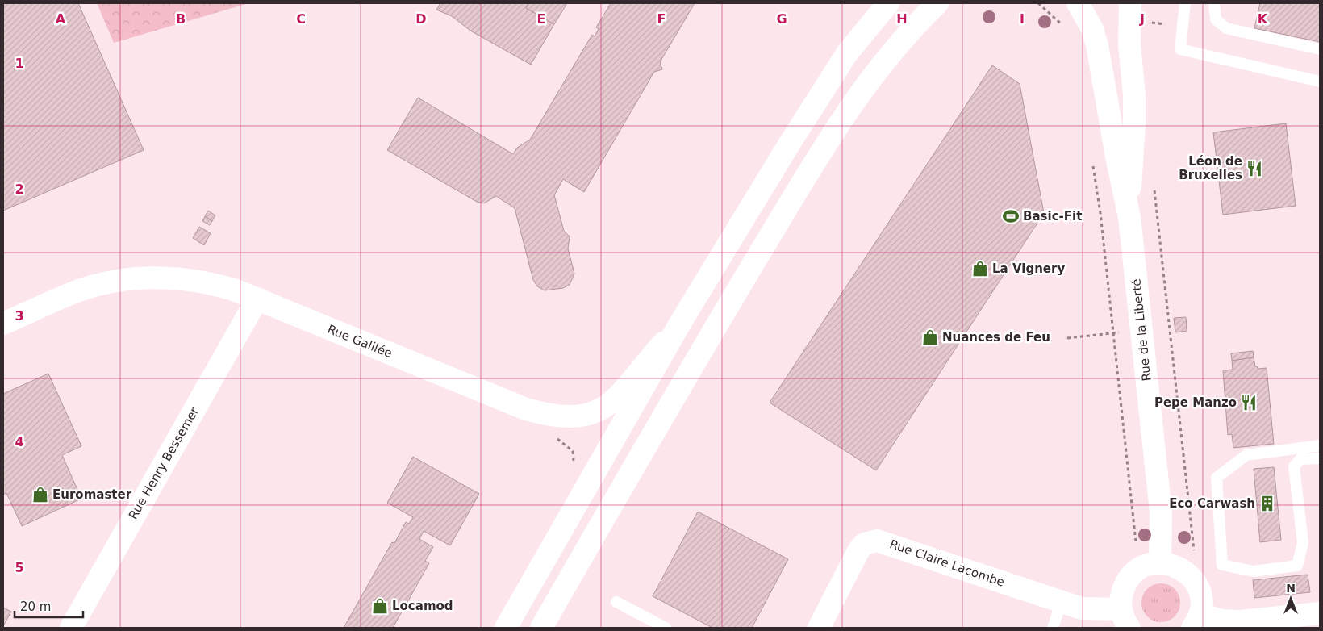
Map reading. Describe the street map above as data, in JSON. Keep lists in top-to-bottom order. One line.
{"streets":{"street":["Rue de la Liberté","Rue Galilée","Rue Henry Bessemer","Rue Claire Lacombe"]},"crossings":[["Rue Galilée","Rue Henry Bessemer"]],"places":{"restaurant":["Léon de Bruxelles","Pepe Manzo"],"sports":["Basic-Fit"],"shop":["La Vignery","Nuances de Feu","Euromaster","Locamod"],"building":["Eco Carwash"]},"scale_bar":"20 m","north":"top","grid":{"columns":["A","B","C","D","E","F","G","H","I","J","K"],"rows":["1","2","3","4","5"]}}
